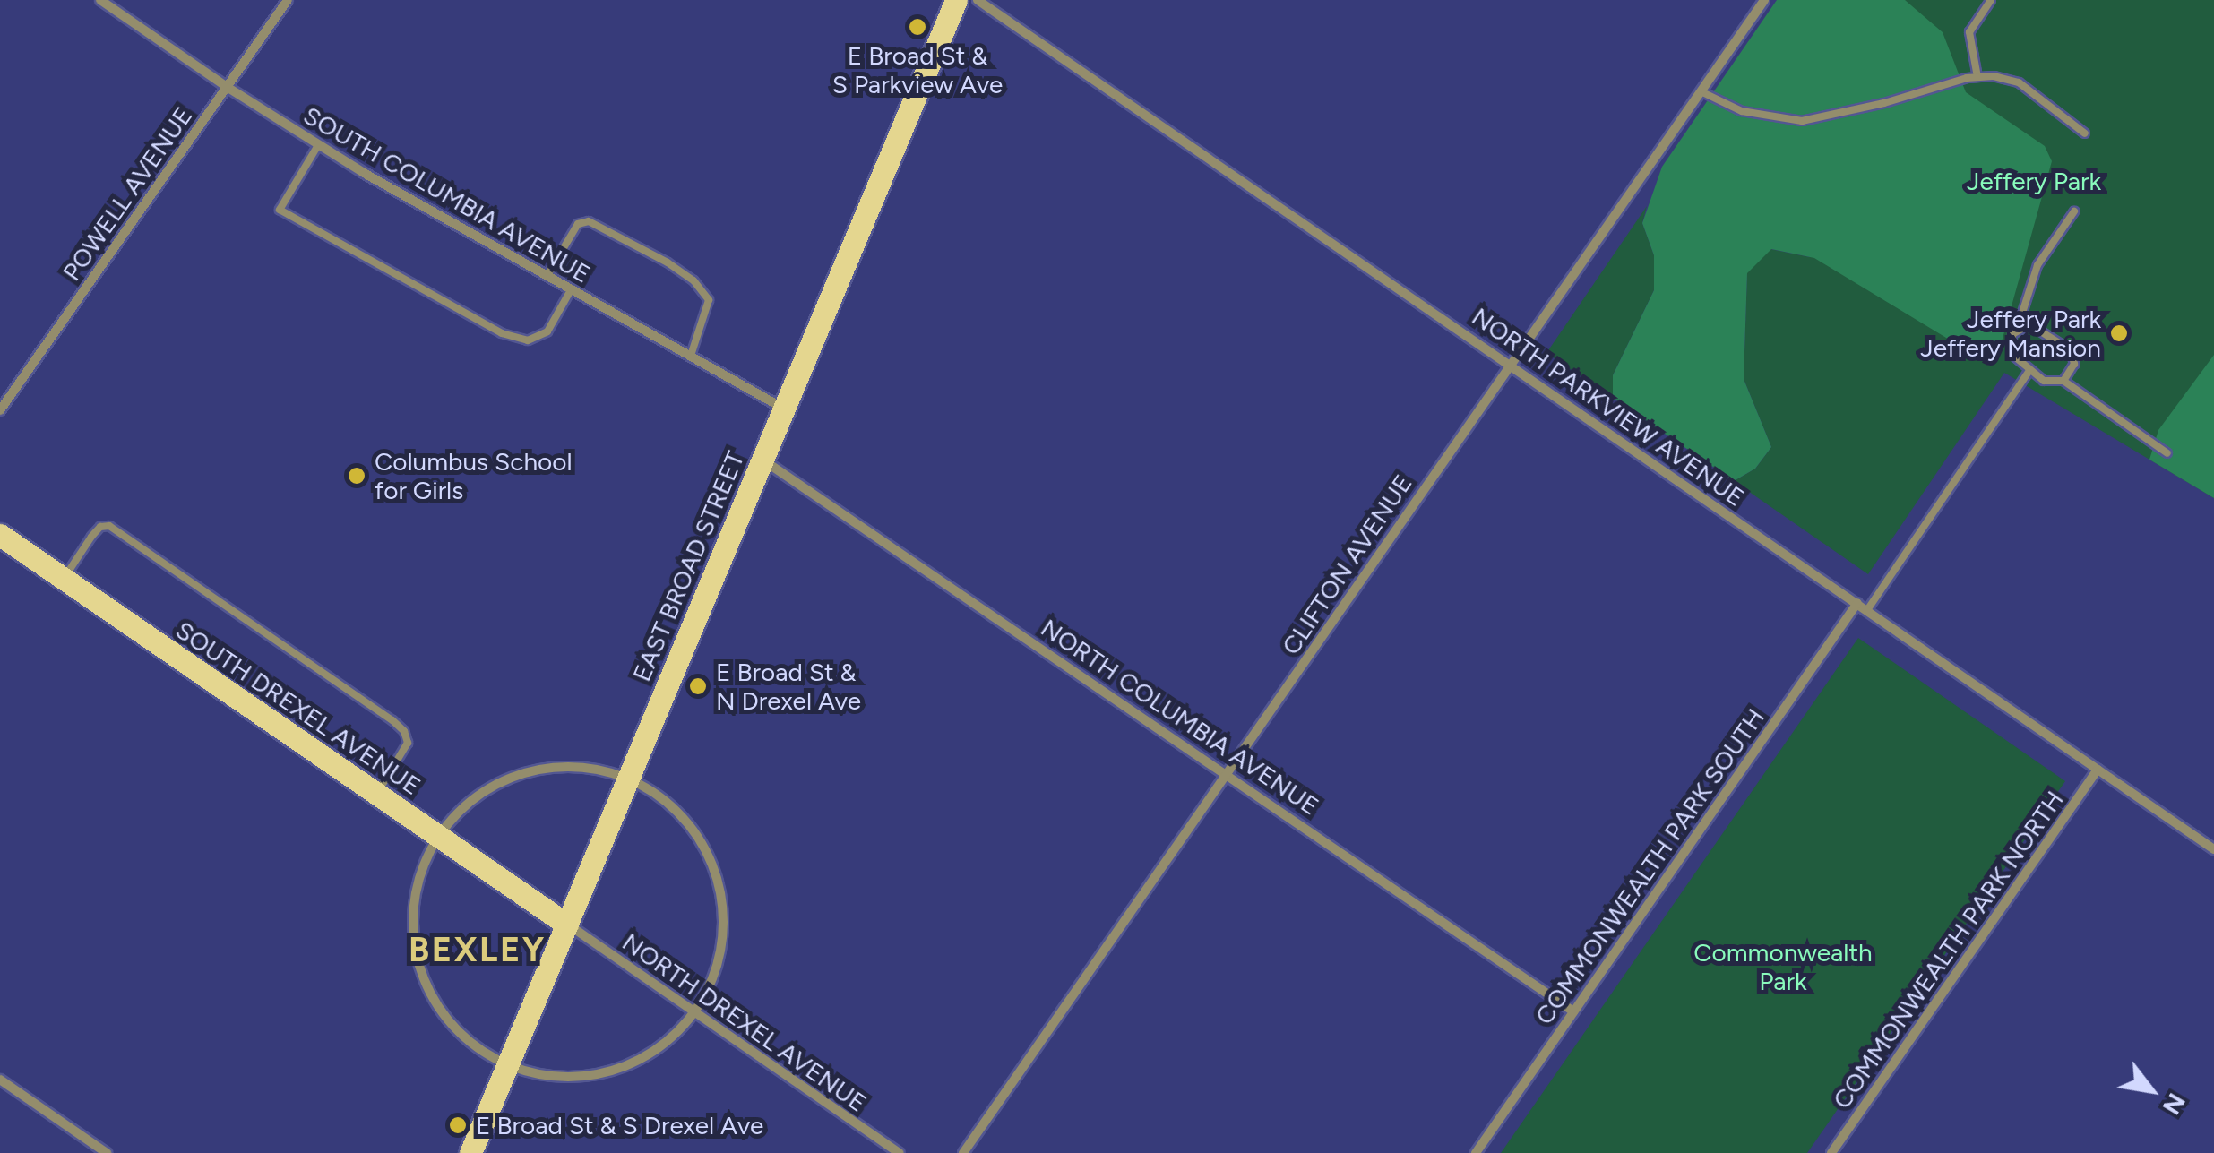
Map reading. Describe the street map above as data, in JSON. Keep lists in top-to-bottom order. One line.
{"streets":{"main road":["EAST BROAD STREET","SOUTH DREXEL AVENUE"],"street":["POWELL AVENUE","SOUTH COLUMBIA AVENUE","NORTH PARKVIEW AVENUE","CLIFTON AVENUE","NORTH COLUMBIA AVENUE","COMMONWEALTH PARK SOUTH","COMMONWEALTH PARK NORTH","NORTH DREXEL AVENUE"]},"crossings":[["POWELL AVENUE","SOUTH COLUMBIA AVENUE"],["SOUTH COLUMBIA AVENUE","EAST BROAD STREET"],["NORTH PARKVIEW AVENUE","CLIFTON AVENUE"],["NORTH PARKVIEW AVENUE","COMMONWEALTH PARK SOUTH"],["NORTH PARKVIEW AVENUE","COMMONWEALTH PARK NORTH"],["CLIFTON AVENUE","NORTH COLUMBIA AVENUE"],["EAST BROAD STREET","SOUTH DREXEL AVENUE"],["EAST BROAD STREET","NORTH COLUMBIA AVENUE"],["EAST BROAD STREET","NORTH DREXEL AVENUE"],["SOUTH DREXEL AVENUE","NORTH DREXEL AVENUE"],["NORTH COLUMBIA AVENUE","COMMONWEALTH PARK SOUTH"]],"districts":["BEXLEY"],"parks":["Jeffery Park","Commonwealth Park"],"places":["E Broad St & S Parkview Ave","Jeffery Park Jeffery Mansion","Columbus School for Girls","E Broad St & N Drexel Ave","E Broad St & S Drexel Ave"],"north":"bottom right"}
